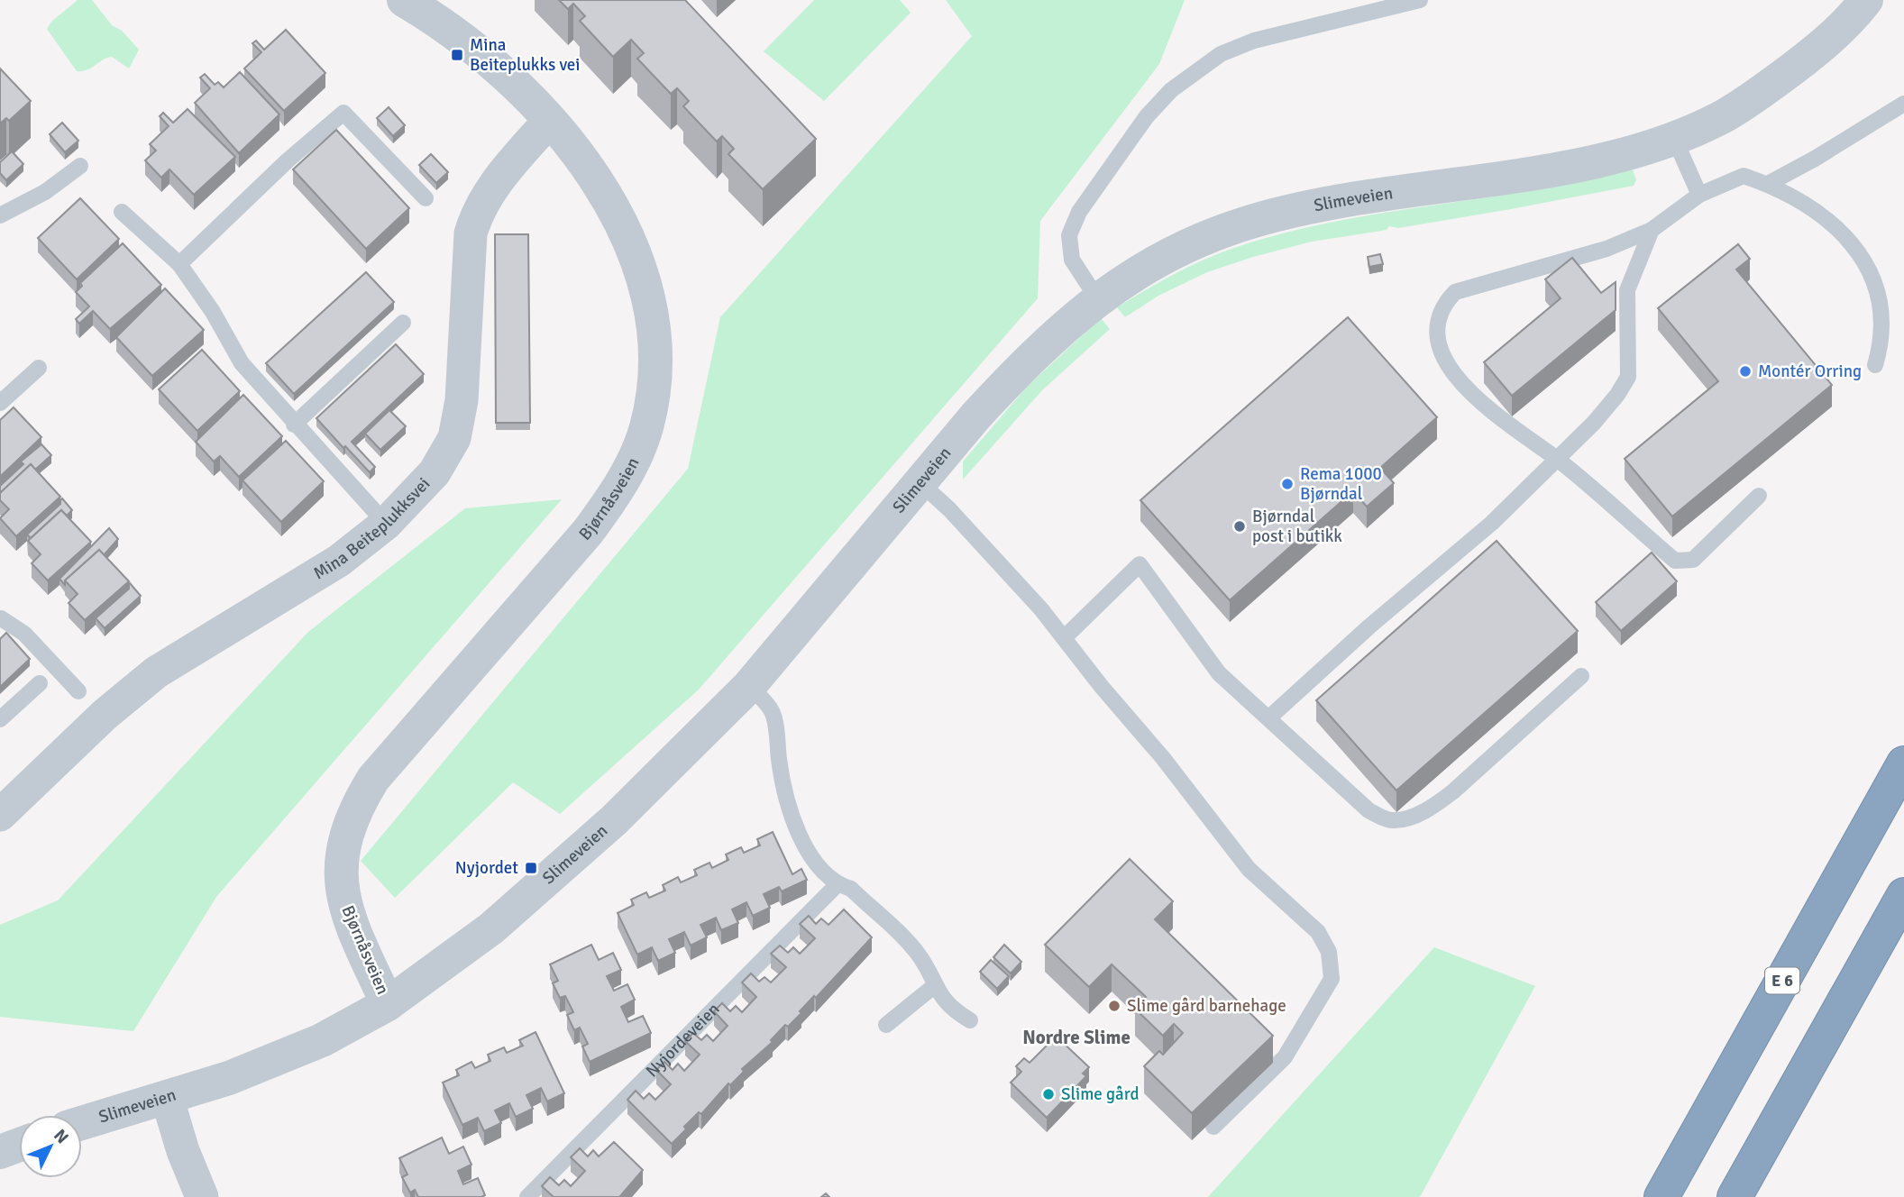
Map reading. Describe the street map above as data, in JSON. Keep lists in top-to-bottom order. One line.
{"streets":{"highway":["E 6"],"street":["Slimeveien","Bjørnåsveien","Mina Beiteplukksvei"],"lane":["Nyjordeveien"]},"crossings":[["Slimeveien","Bjørnåsveien"],["Bjørnåsveien","Mina Beiteplukksvei"]],"districts":["Nordre Slime"],"places":{"transit":["Mina Beiteplukks vei","Nyjordet"],"other":["Montér Orring","Rema 1000 Bjørndal","Bjørndal post i butikk","Slime gård barnehage","Slime gård"]},"north":"top right"}
